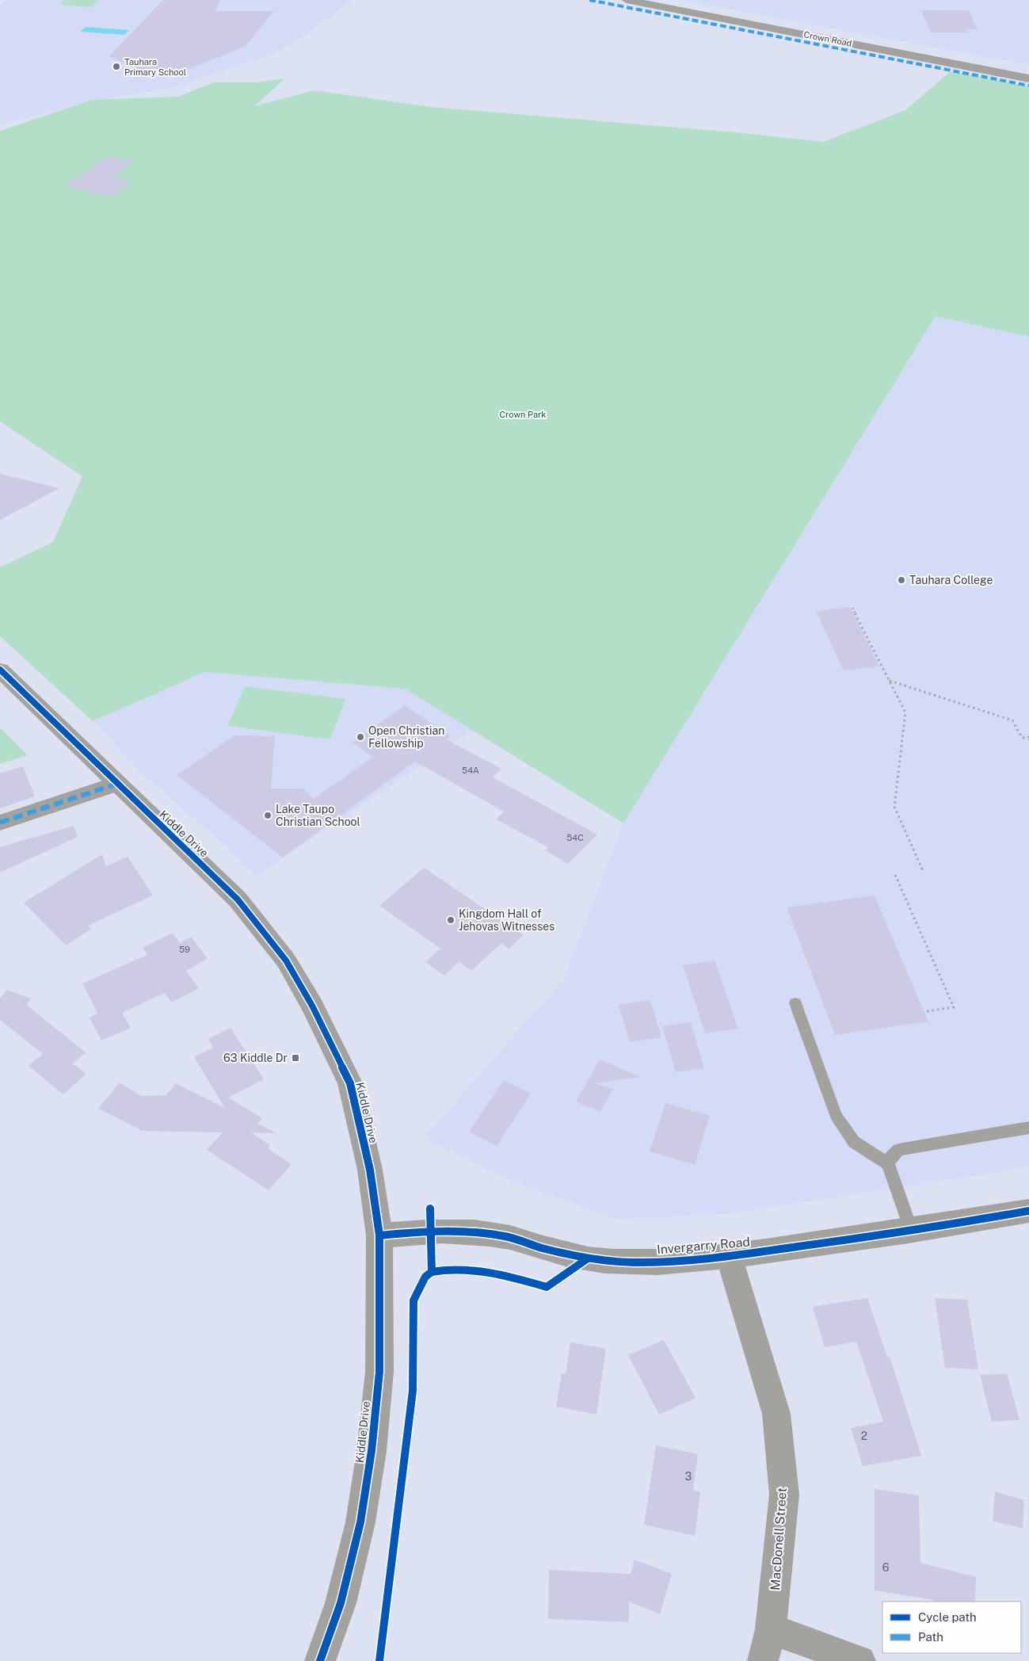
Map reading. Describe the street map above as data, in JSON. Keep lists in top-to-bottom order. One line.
{"streets":{"street":["Crown Road","Kiddle Drive","Invergarry Road","MacDonell Street"]},"crossings":[["Kiddle Drive","Invergarry Road"],["Invergarry Road","MacDonell Street"]],"parks":["Crown Park"],"places":{"other":["Tauhara Primary School","Tauhara College","Open Christian Fellowship","Lake Taupo Christian School","Kingdom Hall of Jehovas Witnesses"],"transit":["63 Kiddle Dr"]},"house_numbers":["54A","54C","59","2","3","6"],"legend":["Cycle path","Path"]}
